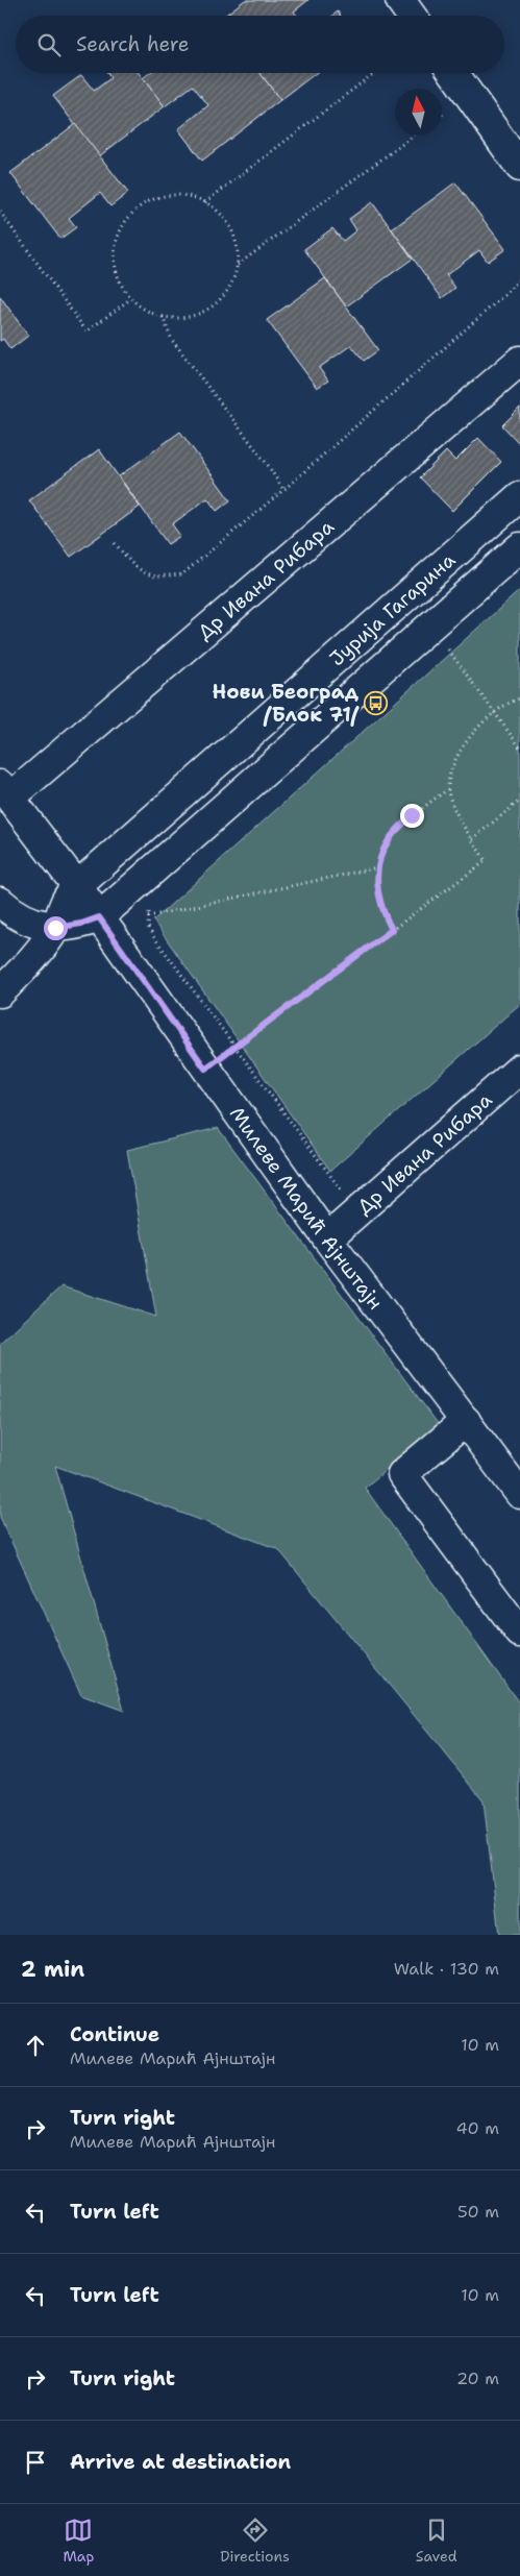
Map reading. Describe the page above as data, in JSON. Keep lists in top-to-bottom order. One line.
{"streets":{"street":["Др Ивана Рибара","Јурија Гагарина","Милеве Марић Ајнштајн"]},"crossings":[["Др Ивана Рибара","Милеве Марић Ајнштајн"],["Јурија Гагарина","Милеве Марић Ајнштајн"]],"places":{"bus stop":["Нови Београд /Блок 71/"]},"north":"top","page":{"search":"Search here","heading":["2 min","Walk · 130 m"],"list":[["Continue","Милеве Марић Ајнштајн","10 m"],["Turn right","Милеве Марић Ајнштајн","40 m"],["Turn left","50 m"],["Turn left","10 m"],["Turn right","20 m"],"Arrive at destination"],"nav":["Map","Directions","Saved"]}}
